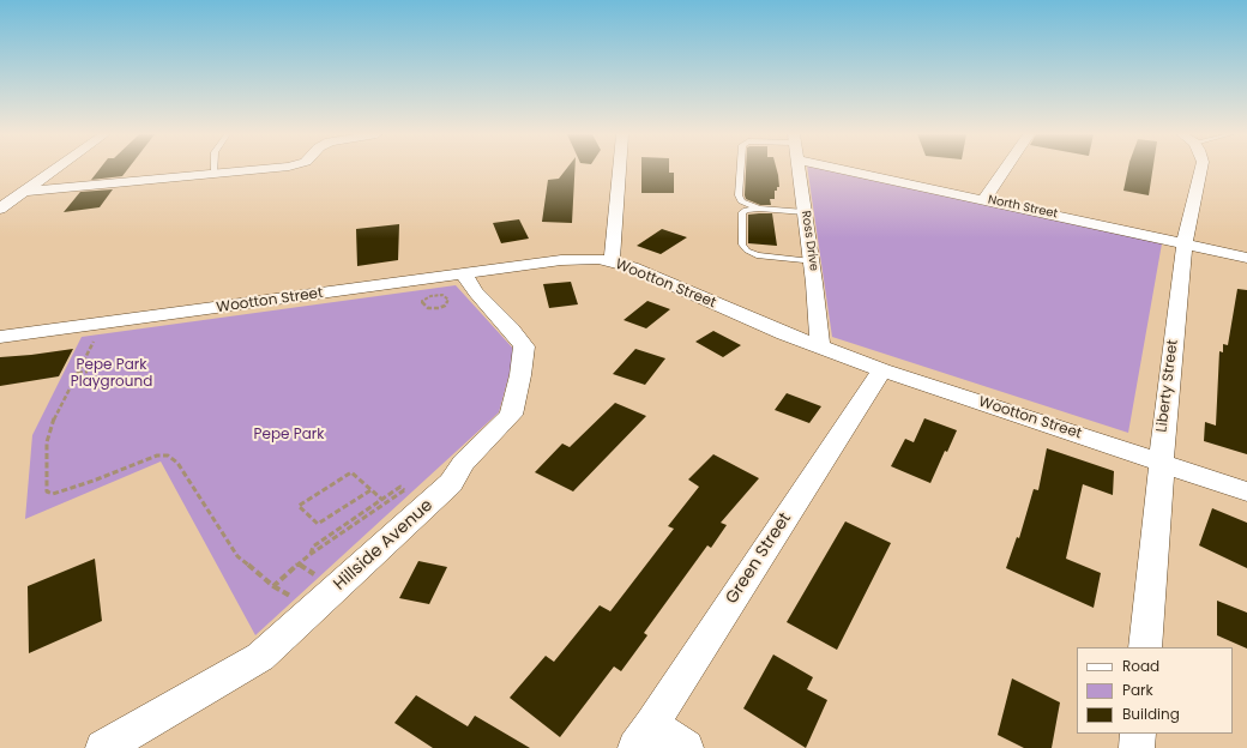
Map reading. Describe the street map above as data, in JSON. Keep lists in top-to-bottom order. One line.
{"streets":{"street":["North Street","Ross Drive","Wootton Street","Liberty Street","Hillside Avenue","Green Street"]},"crossings":[["North Street","Liberty Street"],["Ross Drive","Wootton Street"],["Wootton Street","Liberty Street"],["Wootton Street","Hillside Avenue"],["Wootton Street","Green Street"]],"parks":["Pepe Park Playground","Pepe Park"],"legend":["Road","Park","Building"]}
